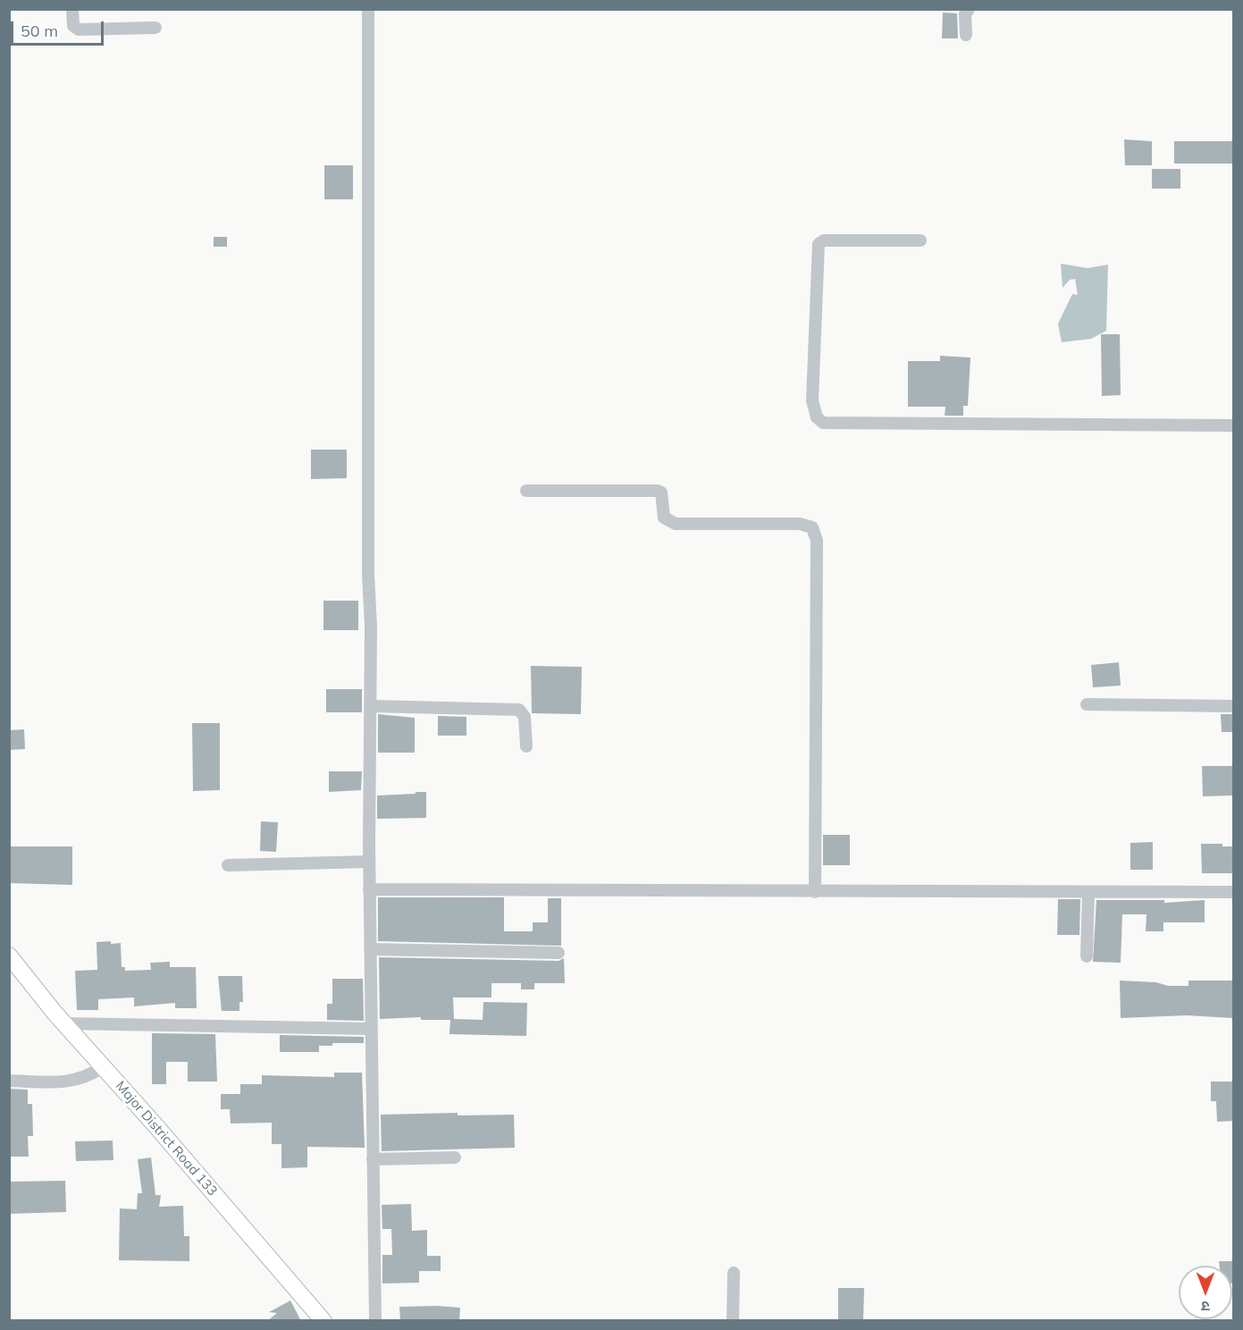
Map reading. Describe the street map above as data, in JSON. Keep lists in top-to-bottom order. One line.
{"streets":{"main road":["Major District Road 133"]},"scale_bar":"50 m","north":"bottom"}
